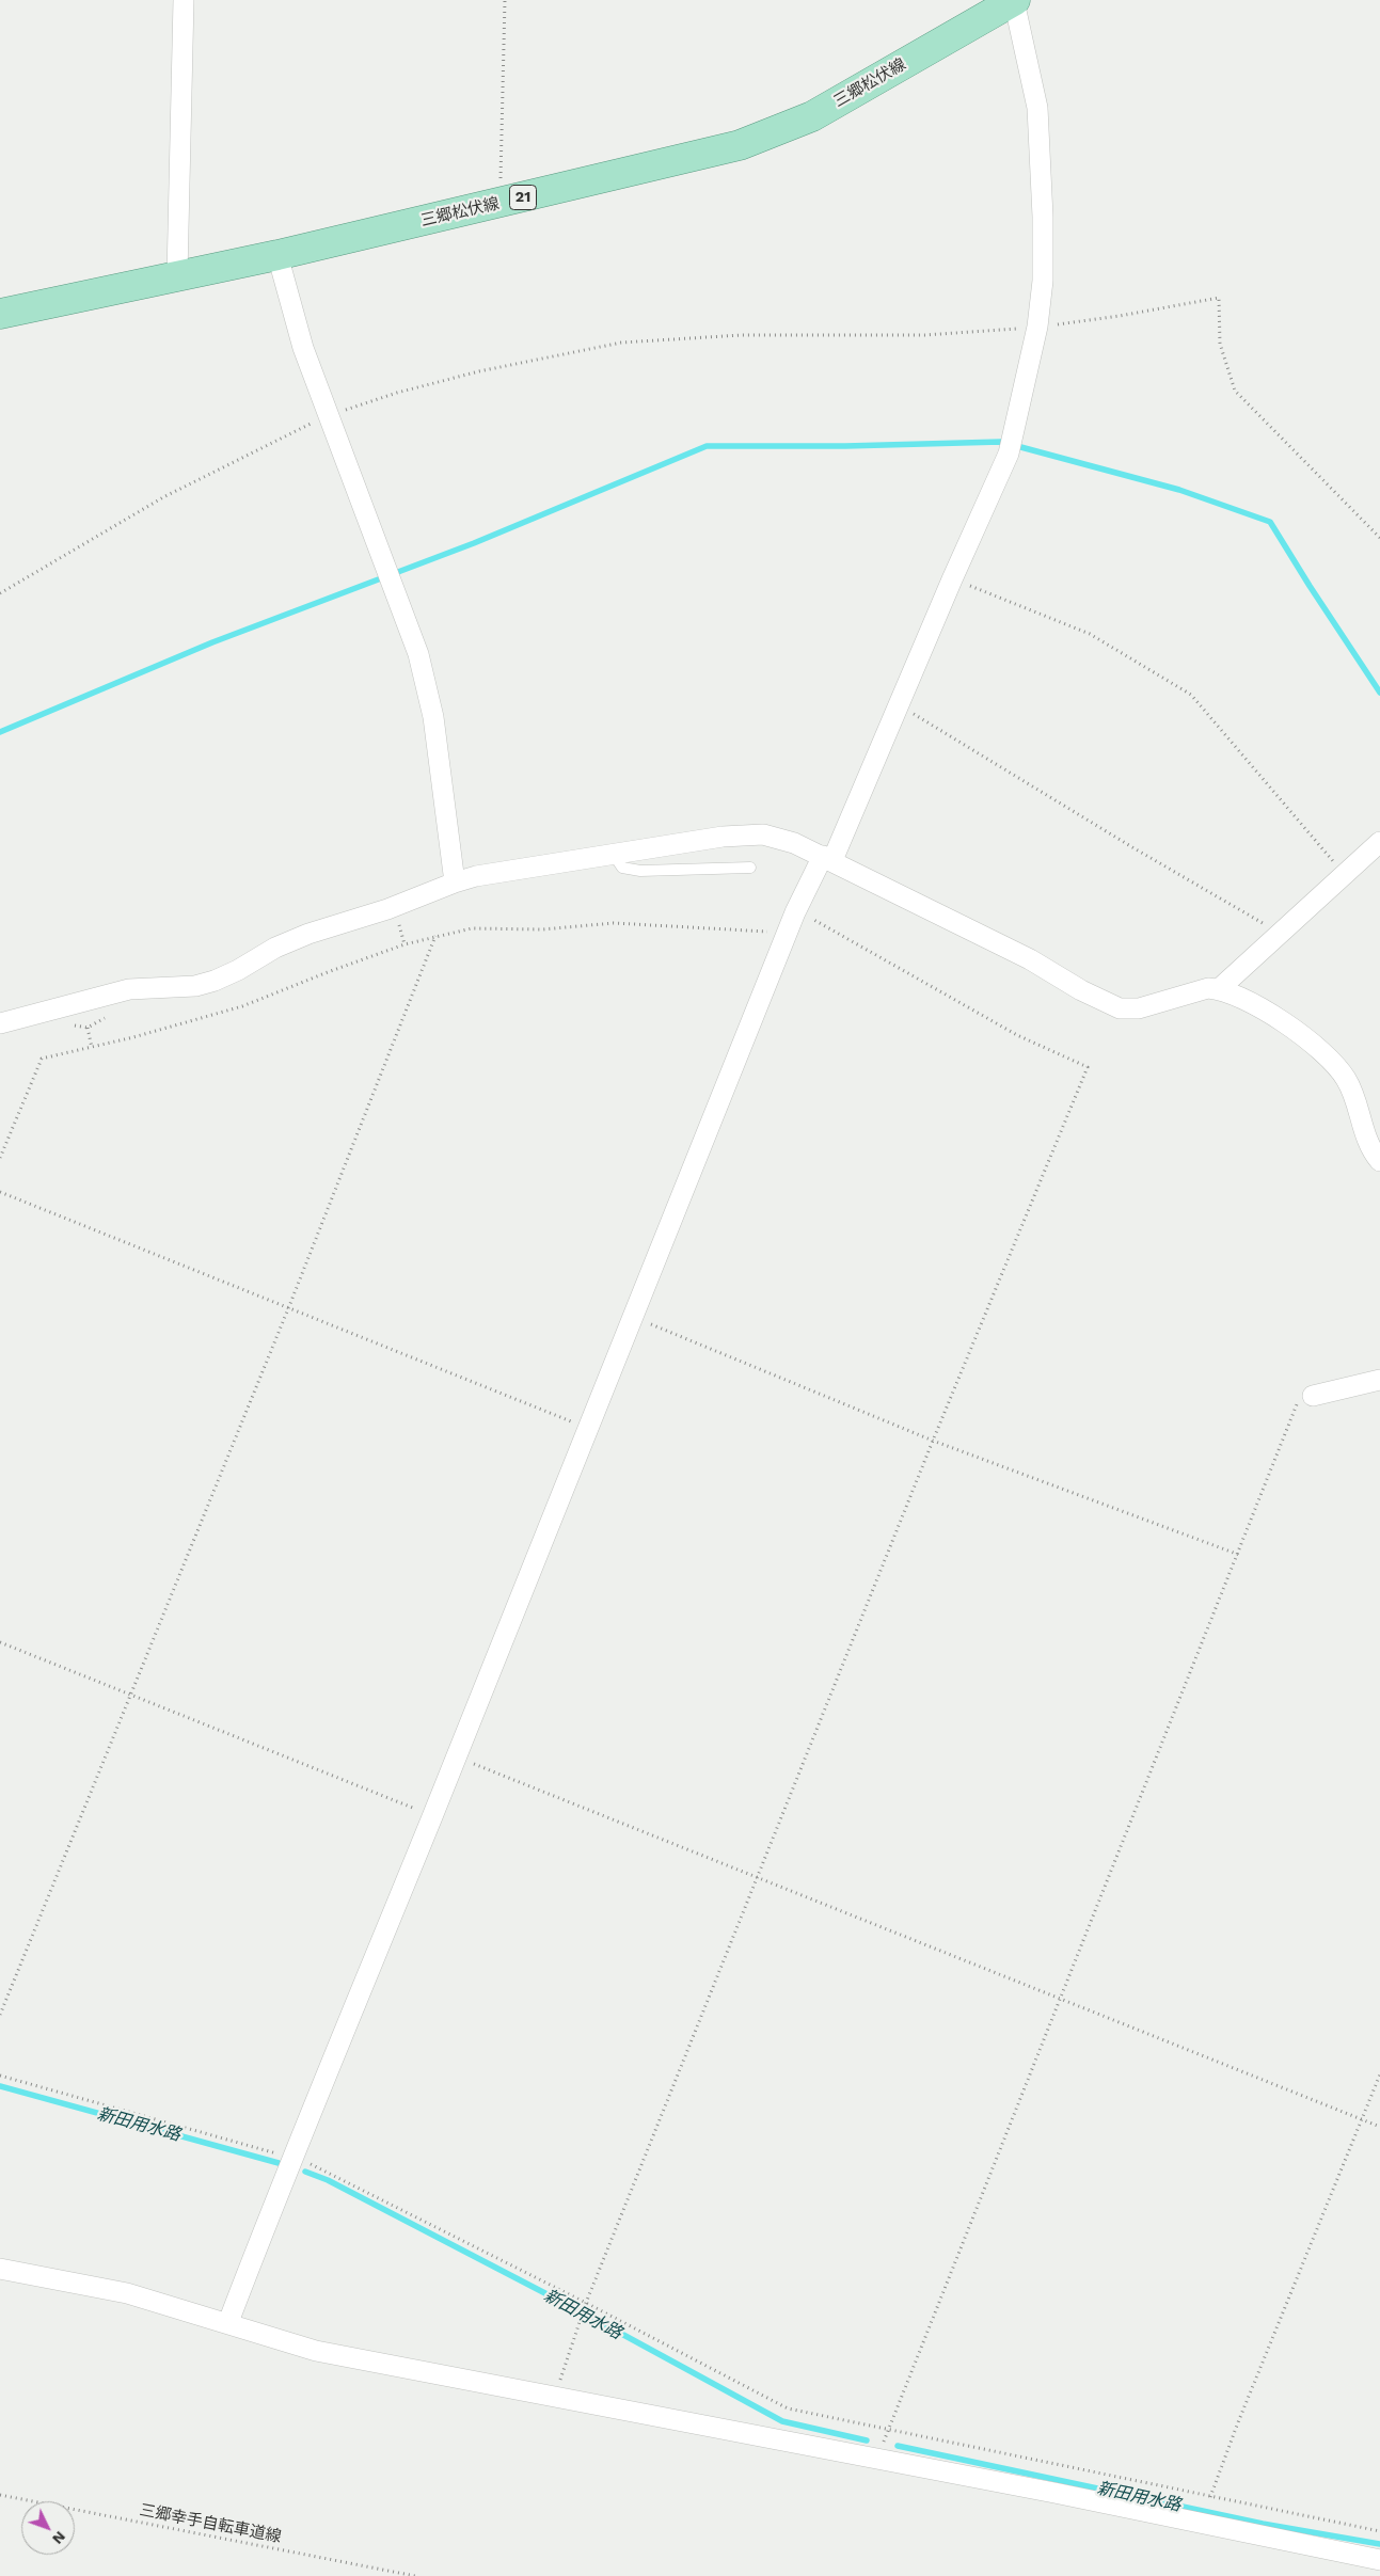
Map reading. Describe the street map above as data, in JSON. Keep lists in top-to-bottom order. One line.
{"streets":{"main road":["三郷松伏線","21"],"path":["三郷幸手自転車道線"]},"water":["新田用水路"],"north":"bottom right"}
